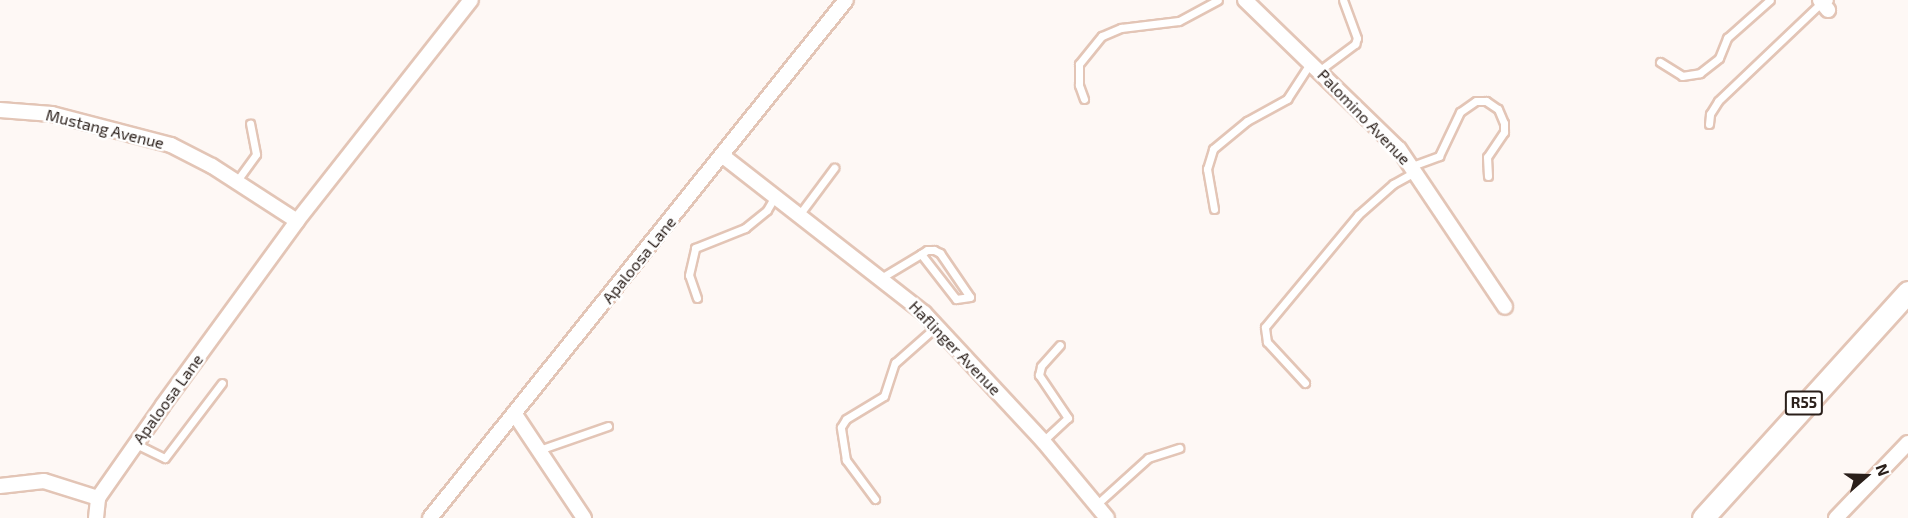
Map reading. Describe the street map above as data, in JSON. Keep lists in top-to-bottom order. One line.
{"streets":{"main road":["R55"],"street":["Palomino Avenue","Mustang Avenue","Apaloosa Lane","Haflinger Avenue"]},"crossings":[["Mustang Avenue","Apaloosa Lane"],["Apaloosa Lane","Haflinger Avenue"]],"north":"right"}
